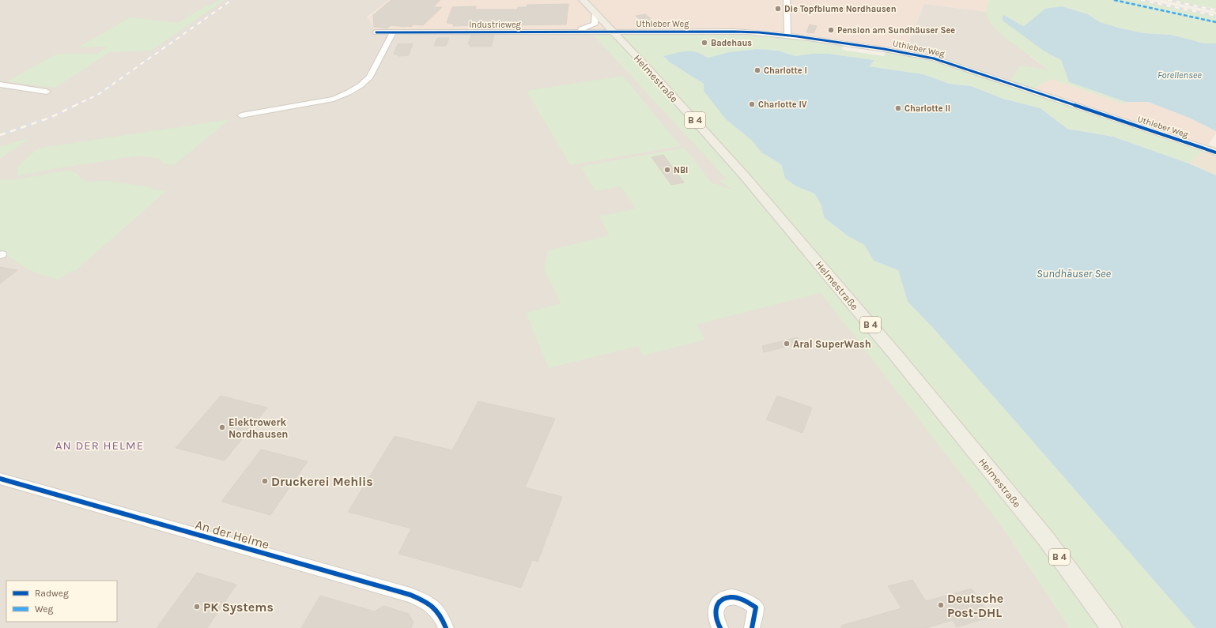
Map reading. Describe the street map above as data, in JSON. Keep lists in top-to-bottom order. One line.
{"streets":{"main road":["Helmestraße","B 4"],"street":["Uthleber Weg","Industrieweg","An der Helme"]},"crossings":[["Uthleber Weg","Industrieweg"],["Uthleber Weg","Helmestraße"],["Industrieweg","Helmestraße"]],"districts":["AN DER HELME"],"water":["Forellensee","Sundhäuser See"],"places":["Die Topfblume Nordhausen","Pension am Sundhäuser See","Badehaus","Charlotte I","Charlotte IV","Charlotte II","NBI","Aral SuperWash","Elektrowerk Nordhausen","Druckerei Mehlis","Deutsche Post-DHL","PK Systems"],"legend":["Radweg","Weg"]}
